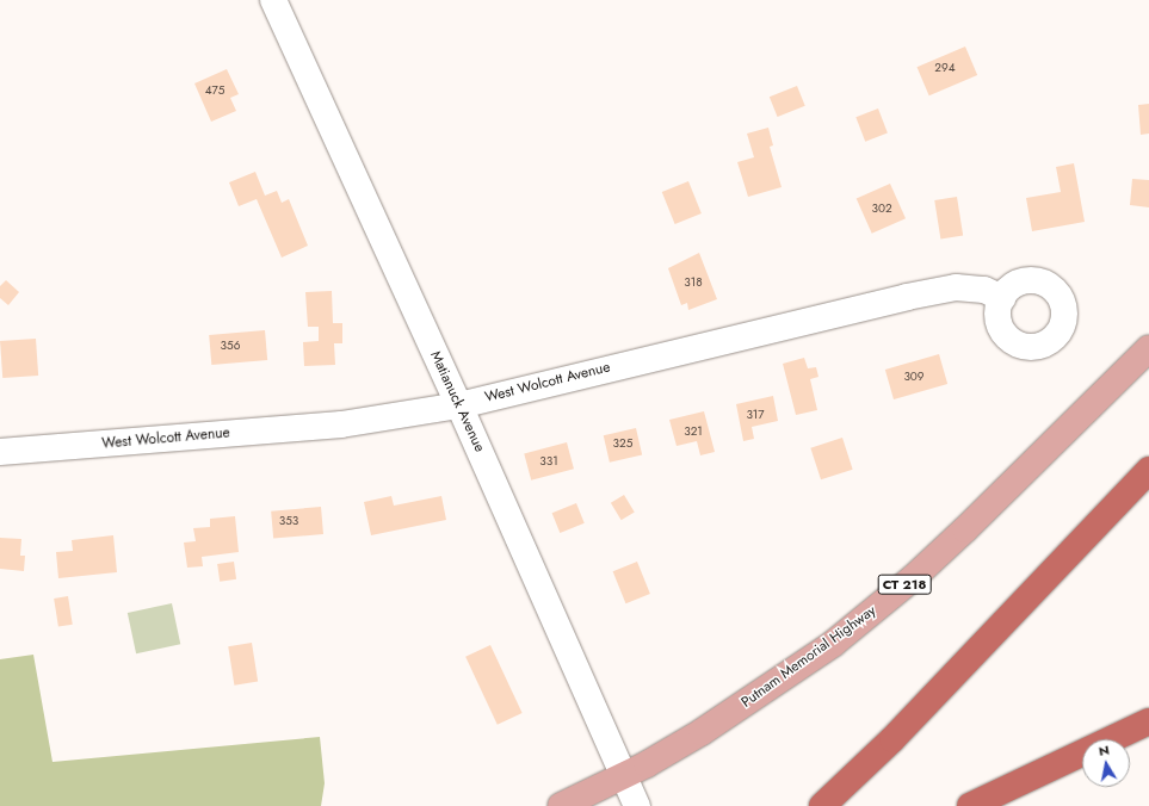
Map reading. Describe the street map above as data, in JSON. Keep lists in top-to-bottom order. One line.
{"streets":{"main road":["CT 218","Putnam Memorial Highway"],"street":["West Wolcott Avenue","Matianuck Avenue"]},"crossings":[["West Wolcott Avenue","Matianuck Avenue"],["Matianuck Avenue","Putnam Memorial Highway"]],"house_numbers":["294","475","302","318","356","309","317","321","325","331","353"],"north":"top"}
